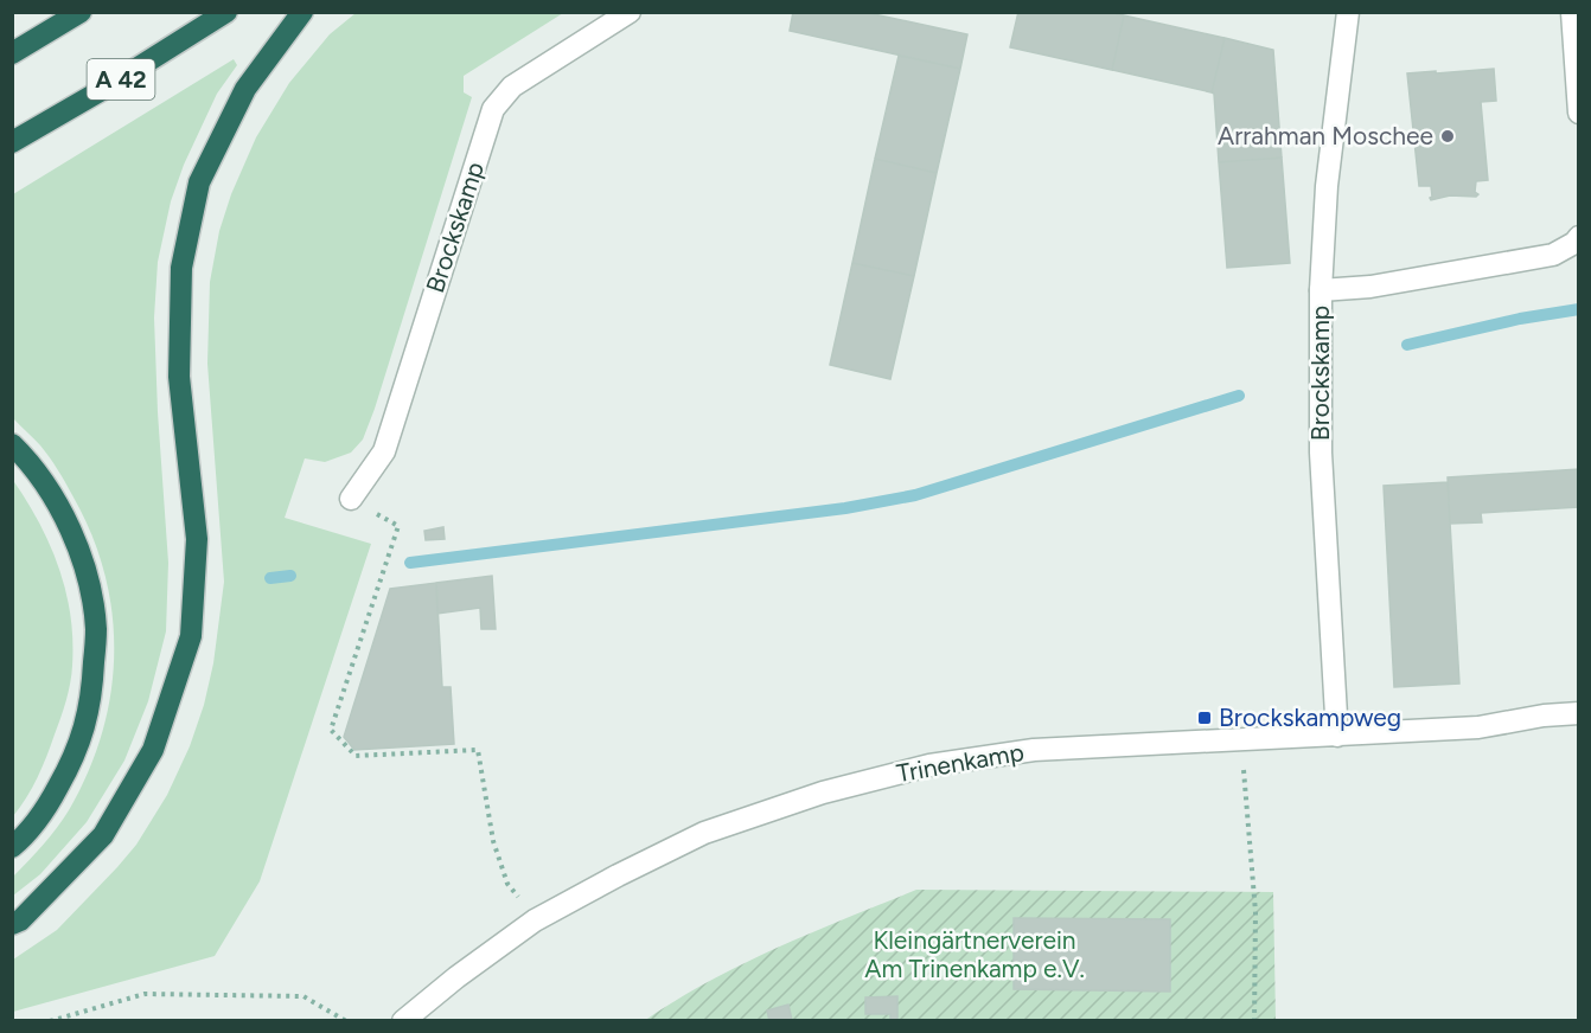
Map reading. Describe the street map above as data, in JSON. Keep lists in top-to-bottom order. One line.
{"streets":{"highway":["A 42"],"street":["Brockskamp","Trinenkamp"]},"crossings":[["Brockskamp","Trinenkamp"]],"parks":["Kleingärtnerverein Am Trinenkamp e.V."],"places":{"other":["Arrahman Moschee"],"transit":["Brockskampweg"]}}
